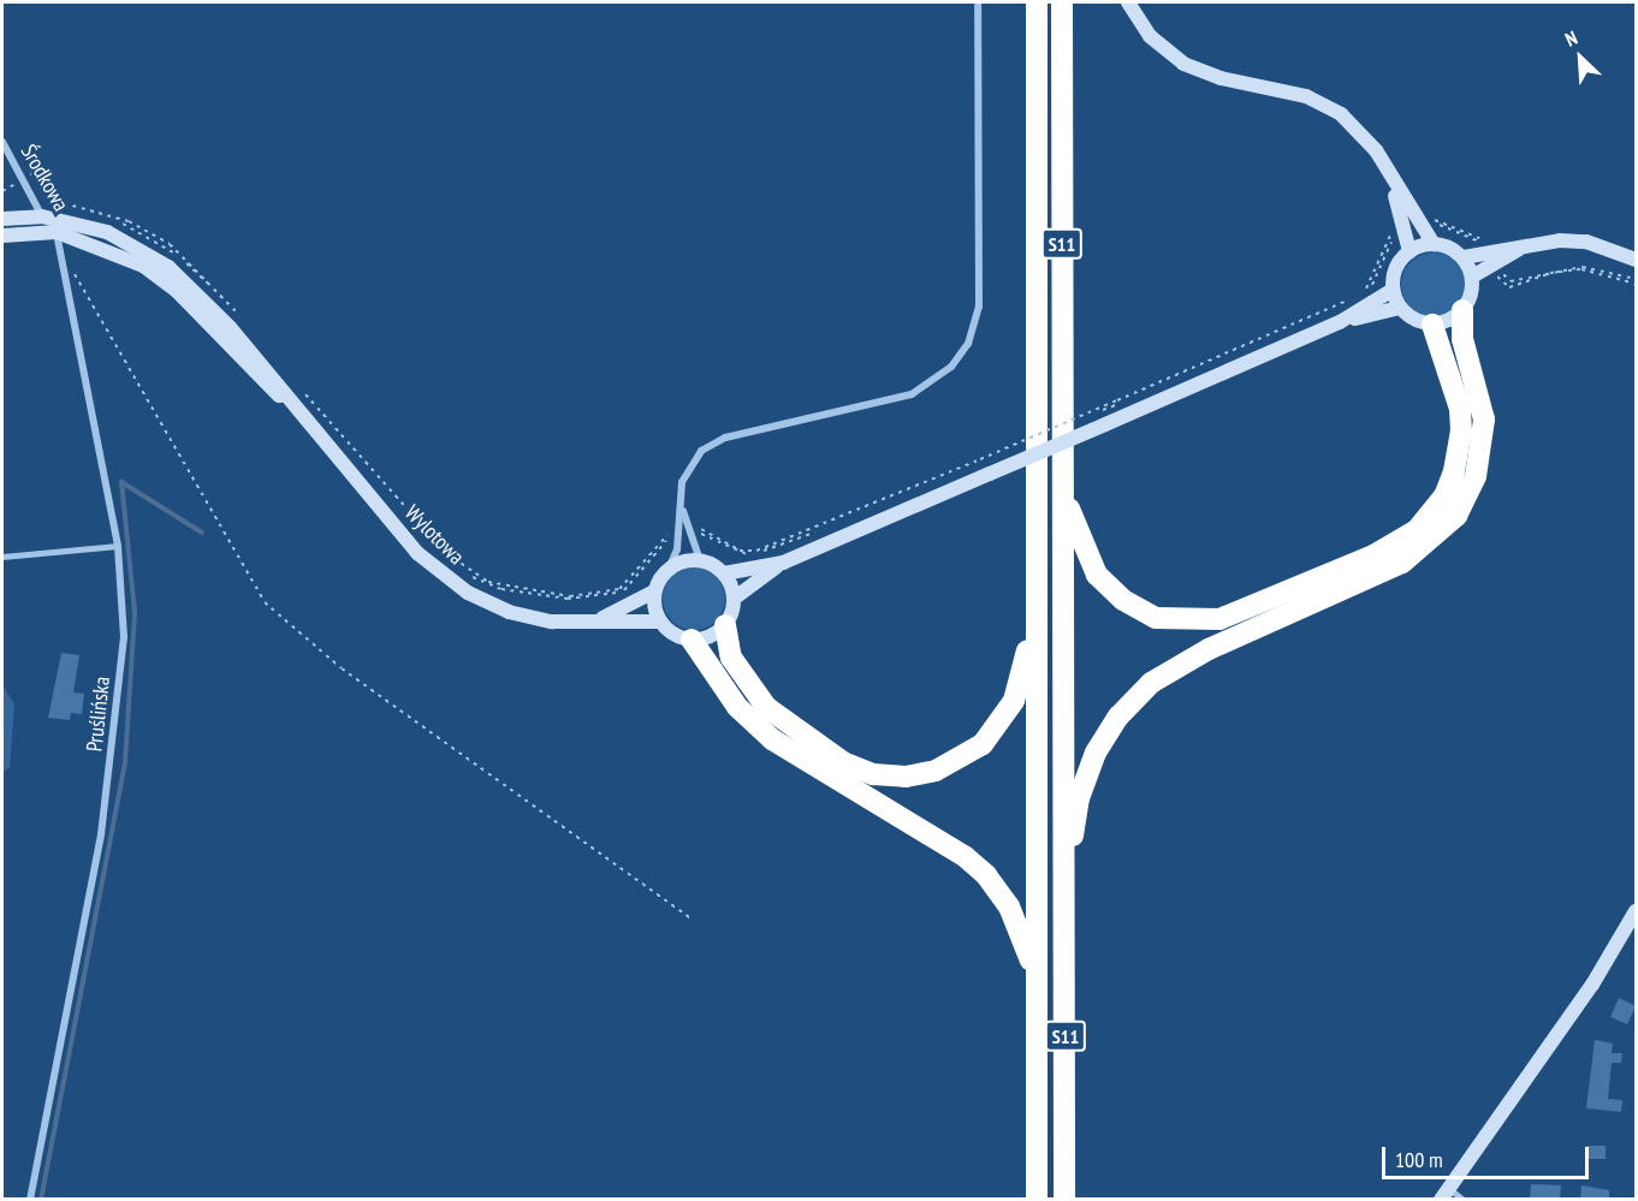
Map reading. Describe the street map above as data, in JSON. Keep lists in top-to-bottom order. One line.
{"streets":{"highway":["S11"],"street":["Środkowa","Wylotowa","Pruślińska"]},"crossings":[["Środkowa","Wylotowa"],["Środkowa","Pruślińska"],["Wylotowa","Pruślińska"]],"scale_bar":"100 m","north":"top left"}
